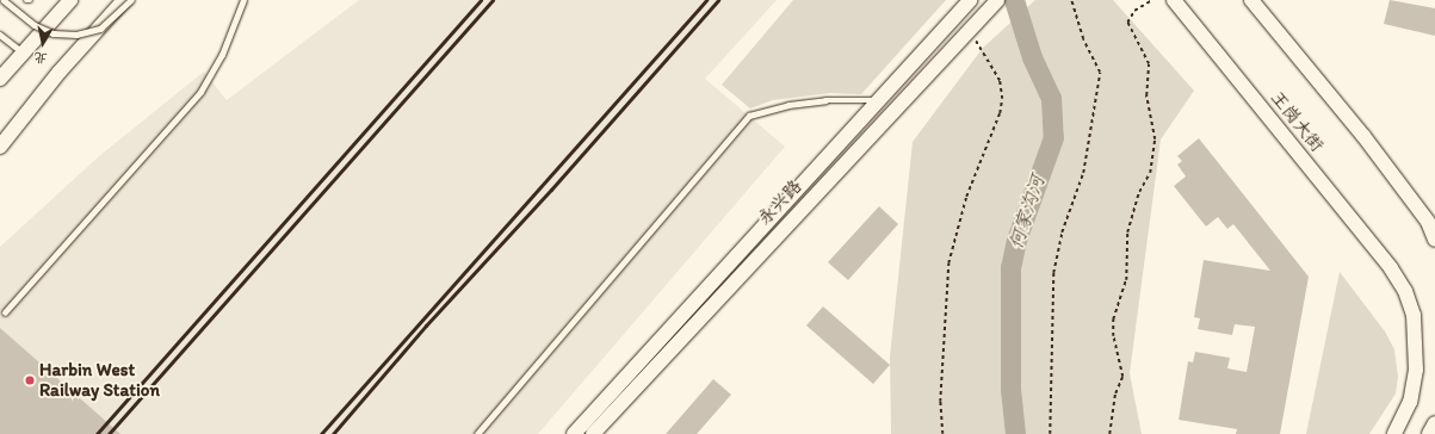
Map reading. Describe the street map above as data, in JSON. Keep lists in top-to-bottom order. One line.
{"streets":{"main road":["王岗大街","永兴路"]},"water":["何家沟河"],"places":["Harbin West Railway Station"],"north":"bottom"}
